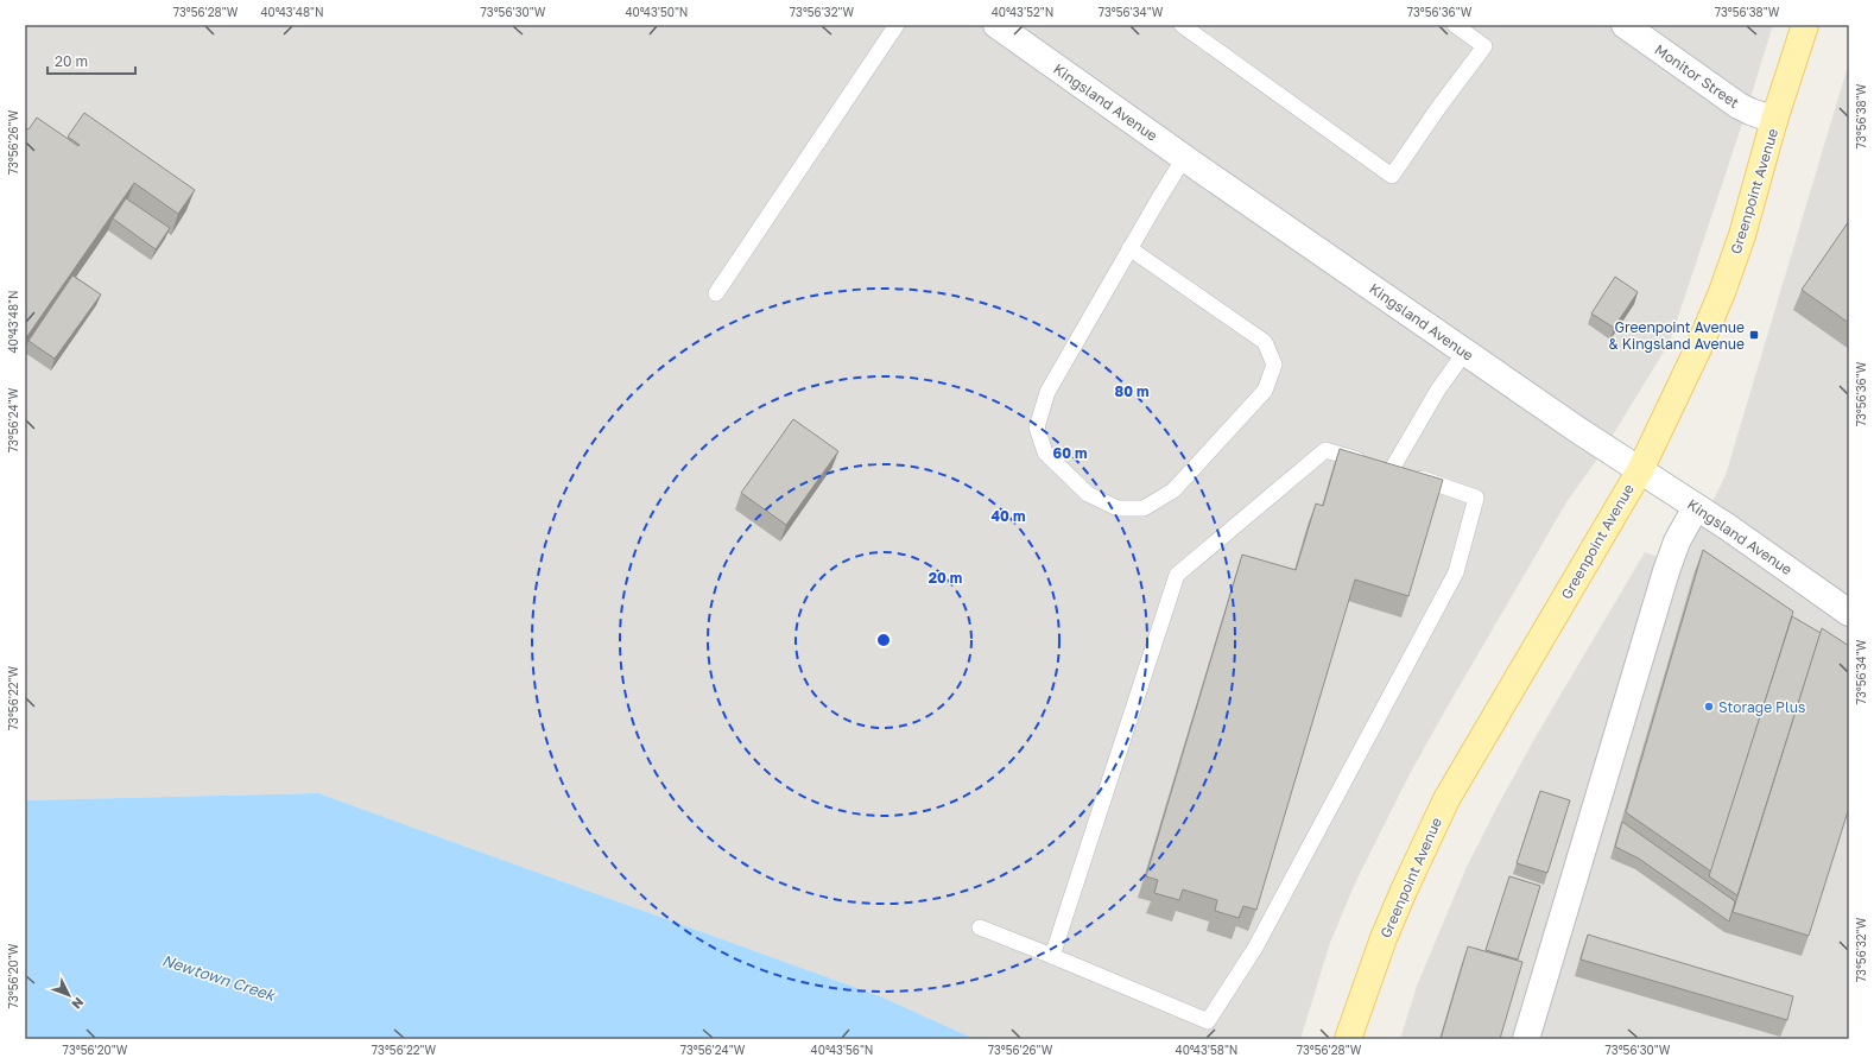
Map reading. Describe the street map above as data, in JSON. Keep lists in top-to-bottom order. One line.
{"streets":{"main road":["Monitor Street","Kingsland Avenue","Greenpoint Avenue"]},"crossings":[["Monitor Street","Greenpoint Avenue"],["Kingsland Avenue","Greenpoint Avenue"]],"water":["Newtown Creek"],"places":{"transit":["Greenpoint Avenue & Kingsland Avenue"],"other":["Storage Plus"]},"scale_bar":"20 m","north":"bottom right","coordinates":["73°56'28\"W","40°43'48\"N","73°56'30\"W","40°43'50\"N","73°56'32\"W","40°43'52\"N","73°56'34\"W","73°56'36\"W","73°56'38\"W","73°56'26\"W","73°56'24\"W","73°56'22\"W","73°56'20\"W","40°43'56\"N","40°43'58\"N"],"rings":["80 m","60 m","40 m","20 m"]}
